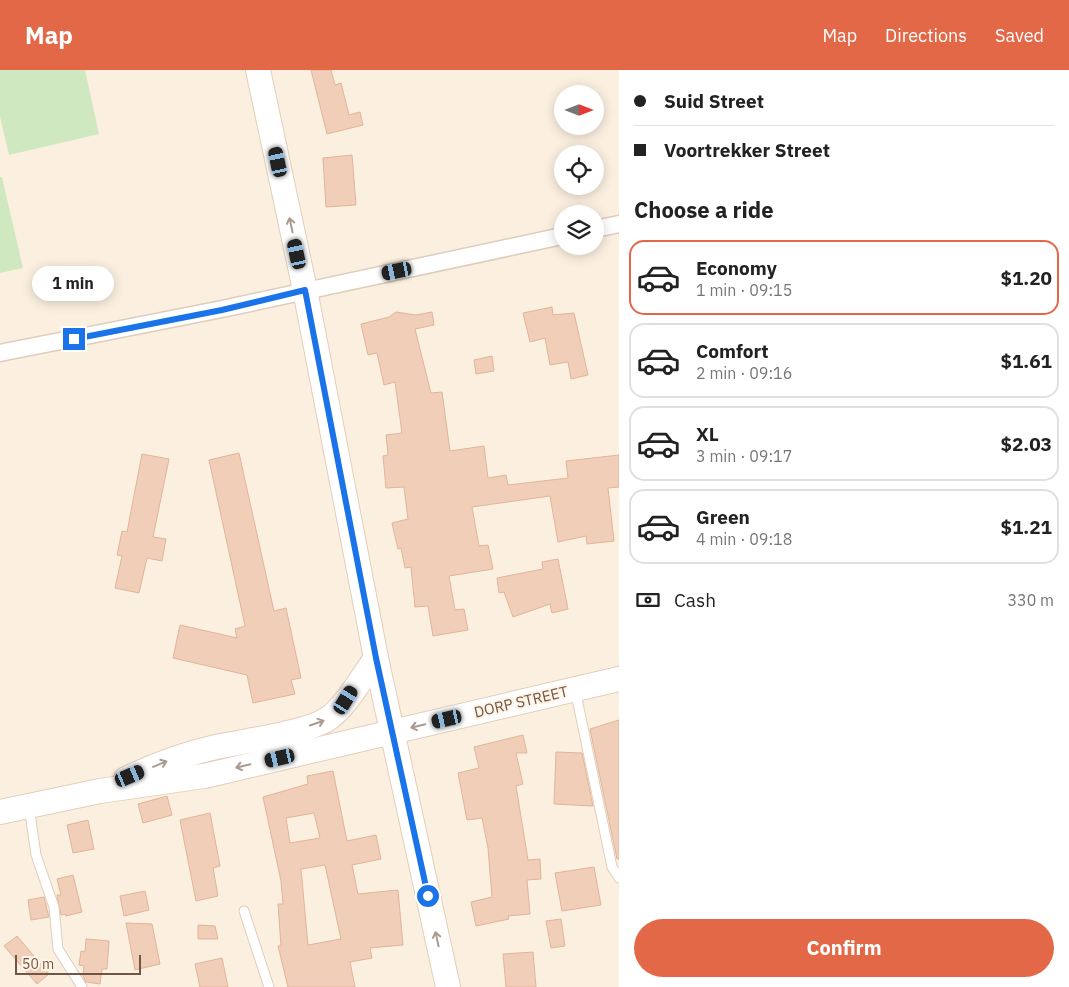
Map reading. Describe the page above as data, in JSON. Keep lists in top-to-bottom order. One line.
{"streets":{"street":["DORP STREET"]},"scale_bar":"50 m","north":"right","page":{"header":"Map","nav":["Map","Directions","Saved"],"banner":["Suid Street","Voortrekker Street"],"heading":"Choose a ride","list":[{"name":"Economy","note":"1 min · 09:15","value":"$1.20"},{"name":"Comfort","note":"2 min · 09:16","value":"$1.61"},{"name":"XL","note":"3 min · 09:17","value":"$2.03"},{"name":"Green","note":"4 min · 09:18","value":"$1.21"}],"bubble":"1 min","pay":["Cash","330 m"],"buttons":"Confirm","scale":"50 m"}}
